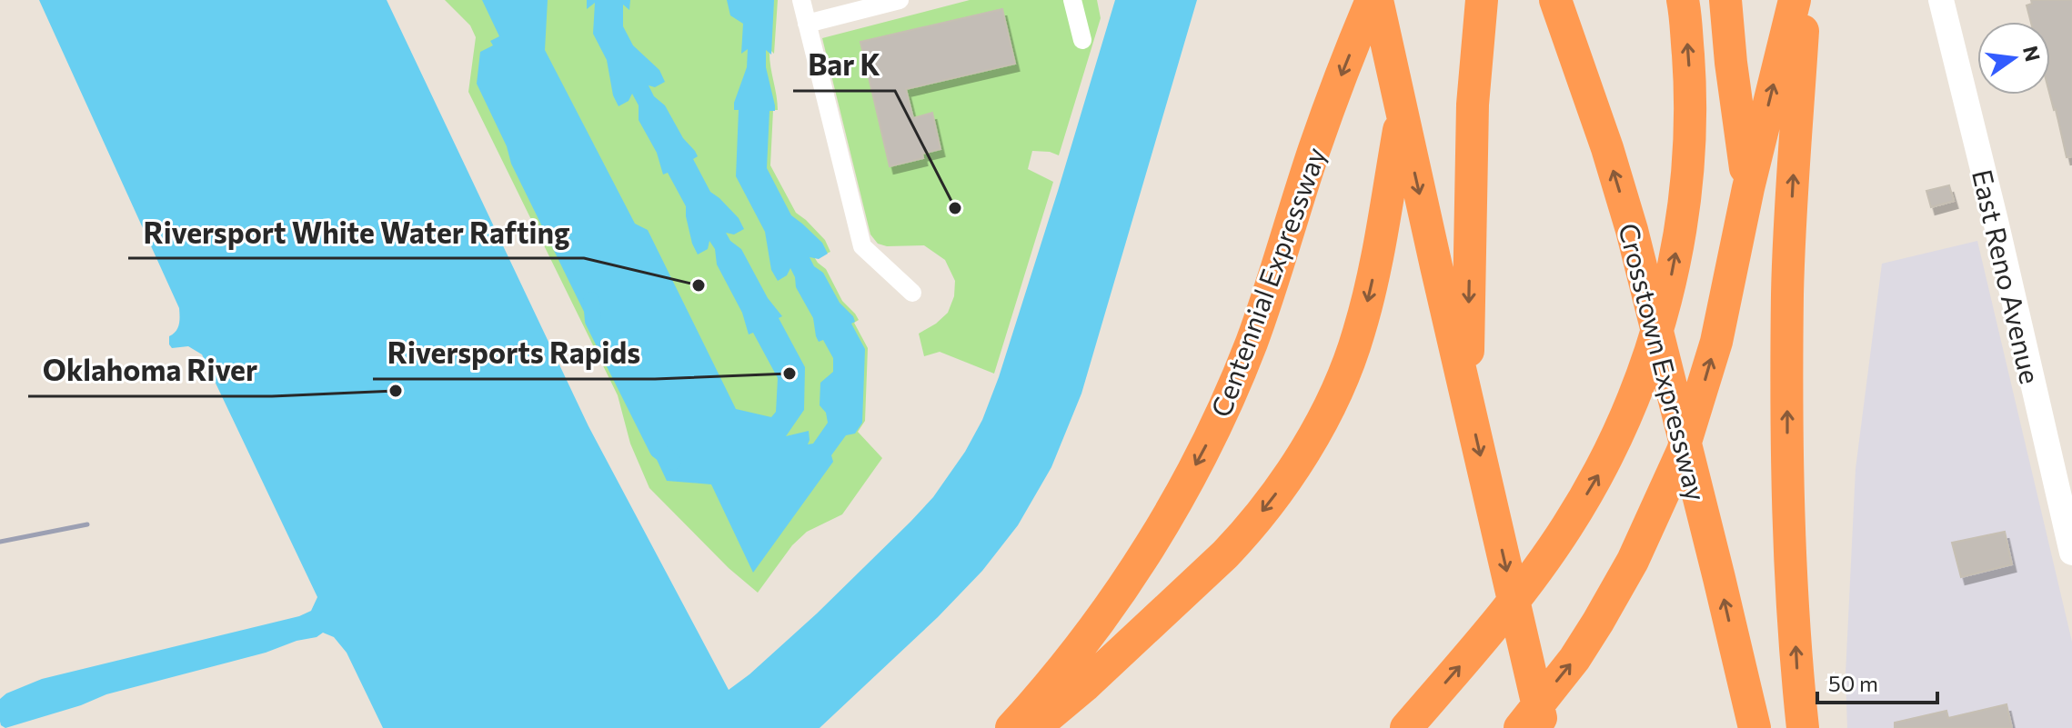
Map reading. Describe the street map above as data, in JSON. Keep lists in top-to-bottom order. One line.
{"streets":{"highway":["Centennial Expressway","Crosstown Expressway"],"main road":["East Reno Avenue"]},"places":["Bar K","Riversport White Water Rafting","Riversports Rapids","Oklahoma River"],"scale_bar":"50 m","north":"right"}
